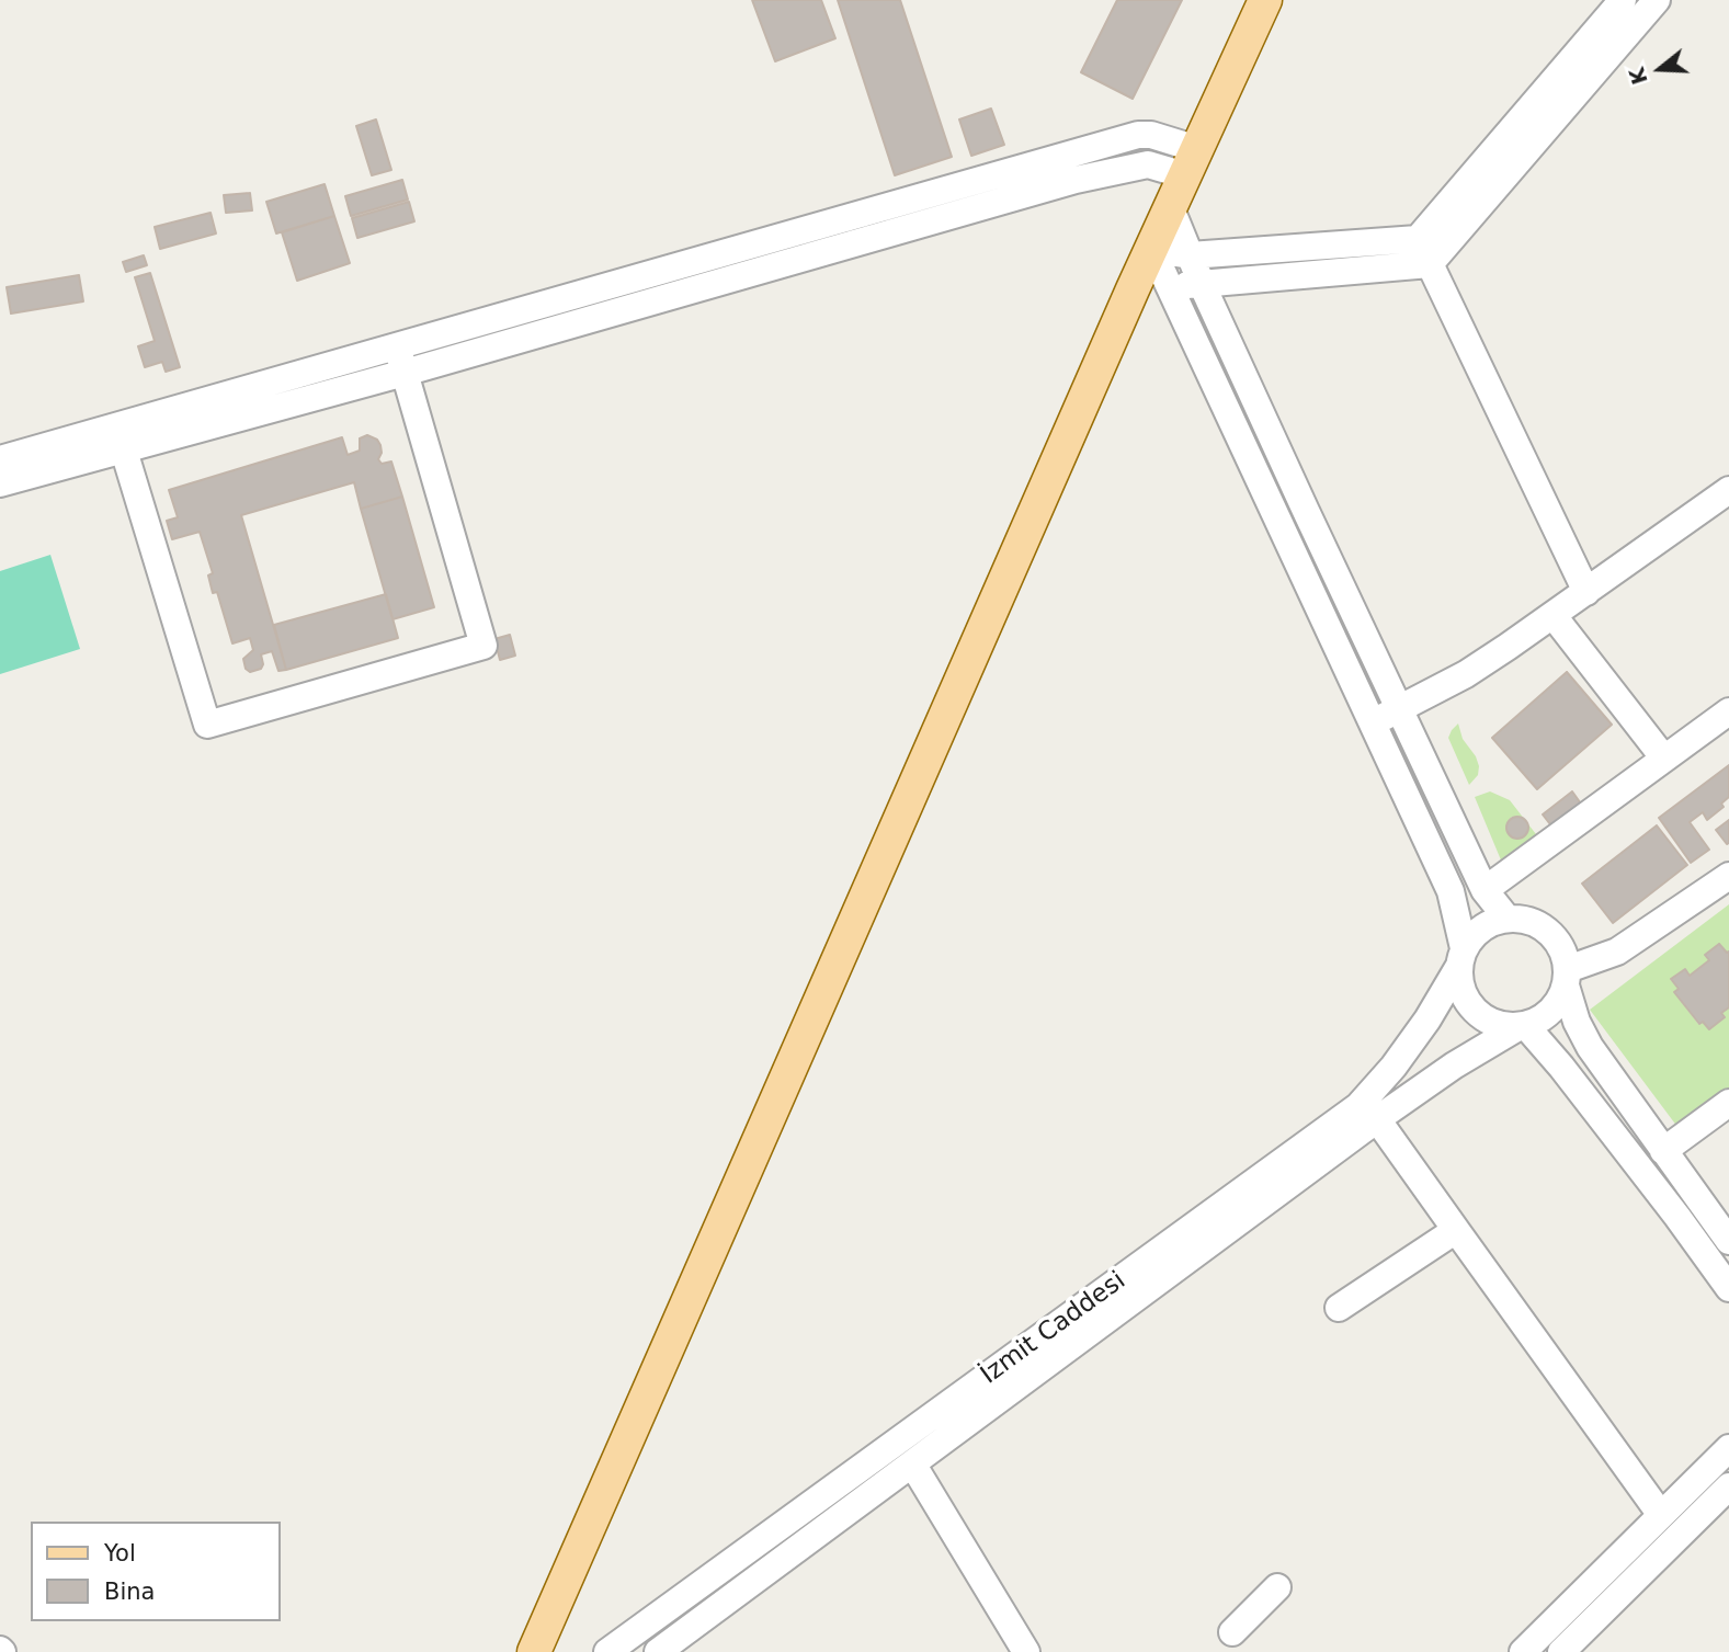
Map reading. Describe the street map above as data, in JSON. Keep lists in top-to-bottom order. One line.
{"streets":{"street":["İzmit Caddesi"]},"legend":["Yol","Bina"],"north":"left"}
